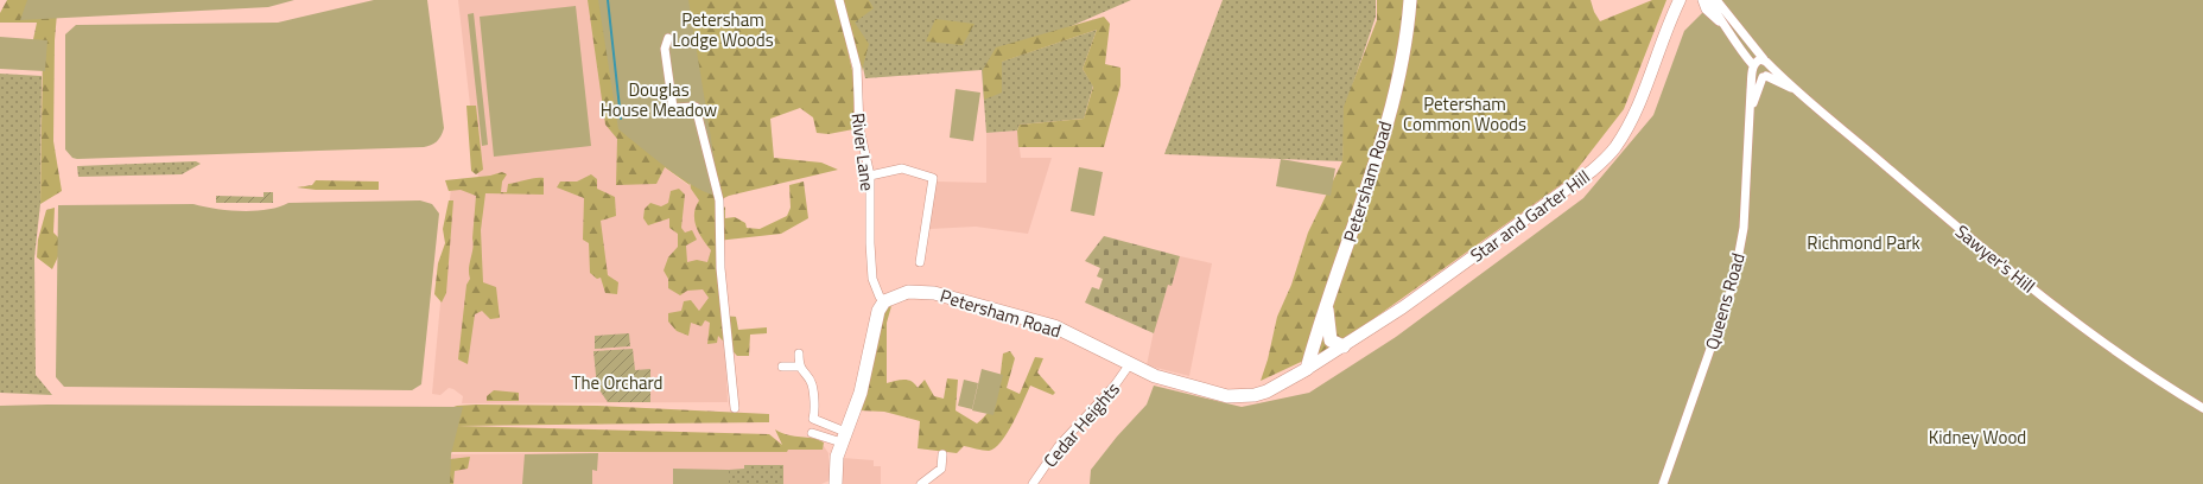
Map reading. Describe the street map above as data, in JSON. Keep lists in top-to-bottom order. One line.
{"streets":{"main road":["Petersham Road","Star and Garter Hill"],"street":["River Lane","Sawyer's Hill","Queens Road","Cedar Heights"]},"crossings":[["River Lane","Petersham Road"],["Petersham Road","Star and Garter Hill"],["Petersham Road","Cedar Heights"],["Sawyer's Hill","Queens Road"]],"parks":["Petersham Lodge Woods","Douglas House Meadow","Petersham Common Woods","Richmond Park","The Orchard","Kidney Wood"]}
